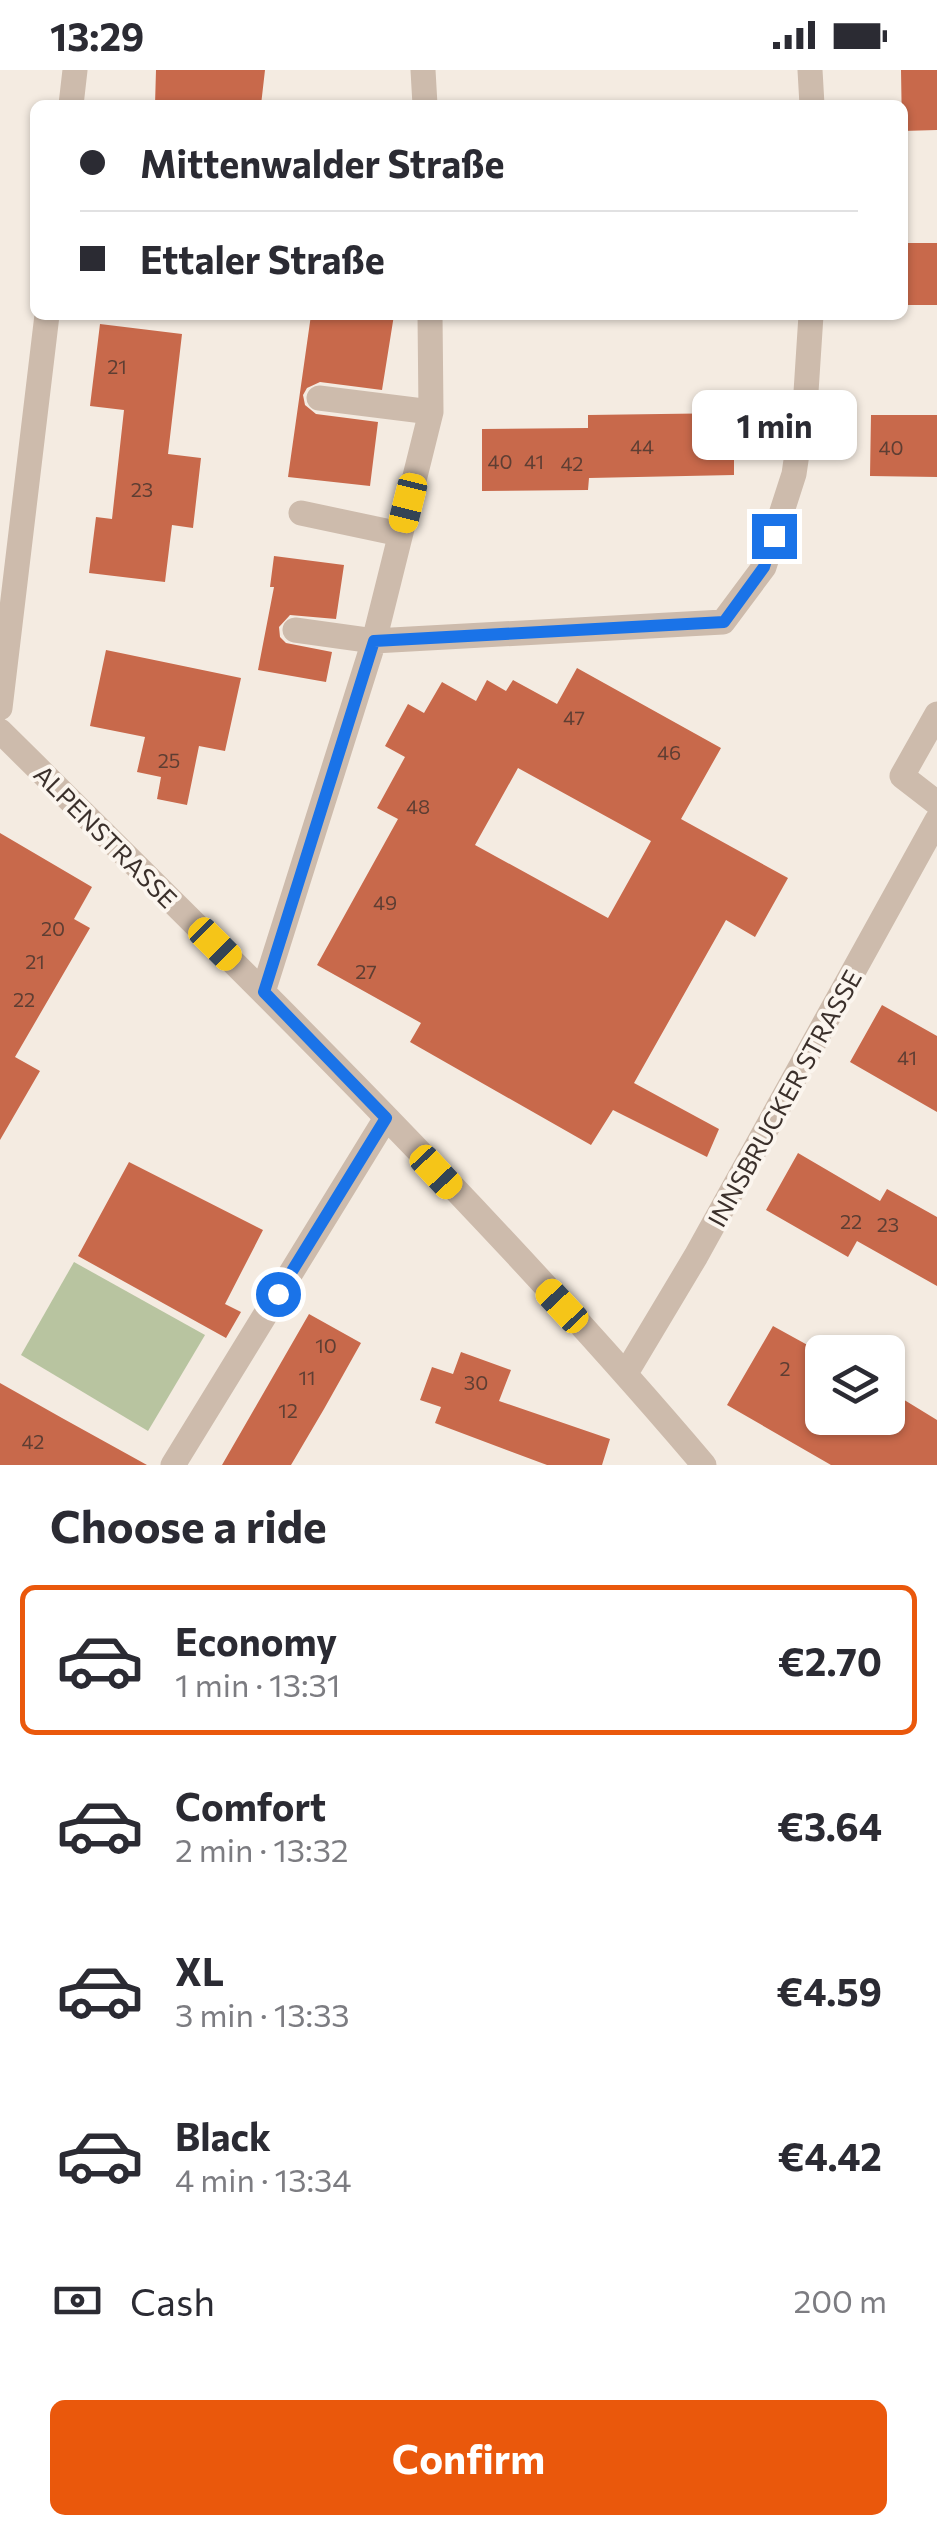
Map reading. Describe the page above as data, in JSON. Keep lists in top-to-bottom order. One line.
{"streets":{"street":["ALPENSTRASSE","INNSBRUCKER STRASSE"]},"crossings":[["ALPENSTRASSE","INNSBRUCKER STRASSE"]],"house_numbers":["21","44","40","40","41","42","23","47","46","25","48","49","20","21","27","22","41","22","23","10","2","11","30","12","42"],"page":{"status":"13:29","banner":["Mittenwalder Straße","Ettaler Straße"],"bubble":"1 min","heading":"Choose a ride","list":[{"name":"Economy","note":"1 min · 13:31","value":"€2.70"},{"name":"Comfort","note":"2 min · 13:32","value":"€3.64"},{"name":"XL","note":"3 min · 13:33","value":"€4.59"},{"name":"Black","note":"4 min · 13:34","value":"€4.42"}],"pay":["Cash","200 m"],"buttons":"Confirm"}}
